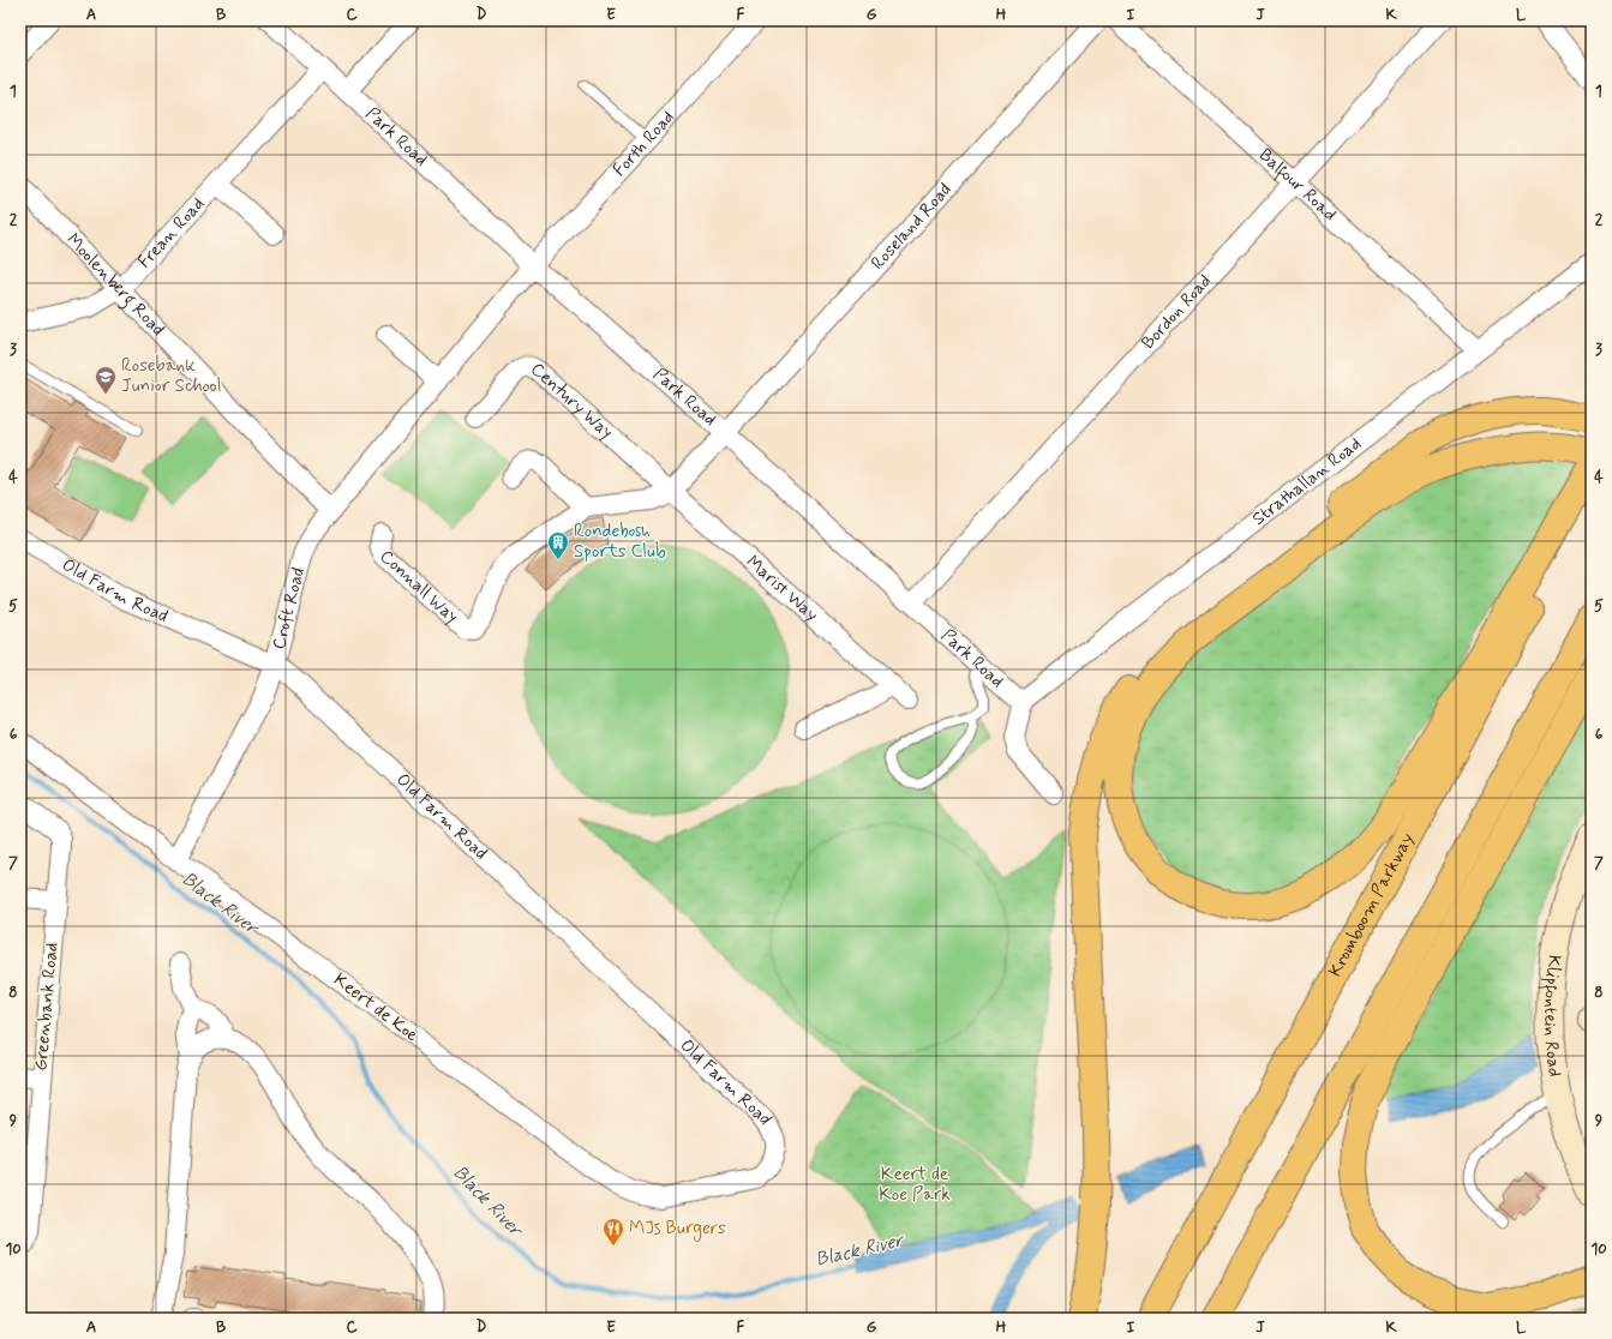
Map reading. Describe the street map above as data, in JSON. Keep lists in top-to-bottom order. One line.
{"streets":{"highway":["Kromboom Parkway"],"main road":["Klipfontein Road"],"street":["Park Road","Forth Road","Balfour Road","Roseland Road","Frean Road","Moolenberg Road","Bordon Road","Century Way","Strathallan Road","Connall Way","Marist Way","Old Farm Road","Croft Road","Greenbank Road","Keert de Koe"]},"crossings":[["Park Road","Forth Road"],["Park Road","Roseland Road"],["Park Road","Frean Road"],["Park Road","Bordon Road"],["Park Road","Strathallan Road"],["Park Road","Croft Road"],["Forth Road","Croft Road"],["Balfour Road","Bordon Road"],["Balfour Road","Strathallan Road"],["Roseland Road","Century Way"],["Roseland Road","Connall Way"],["Roseland Road","Marist Way"],["Frean Road","Moolenberg Road"],["Moolenberg Road","Croft Road"],["Century Way","Connall Way"],["Century Way","Marist Way"],["Connall Way","Marist Way"],["Old Farm Road","Croft Road"],["Old Farm Road","Keert de Koe"],["Croft Road","Keert de Koe"]],"water":["Black River"],"parks":["Keert de Koe Park"],"places":{"school or university":["Rosebank Junior School"],"building":["Rondebosh Sports Club"],"restaurant":["MJs Burgers"]},"grid":{"columns":["A","B","C","D","E","F","G","H","I","J","K","L"],"rows":["1","2","3","4","5","6","7","8","9","10"]}}
